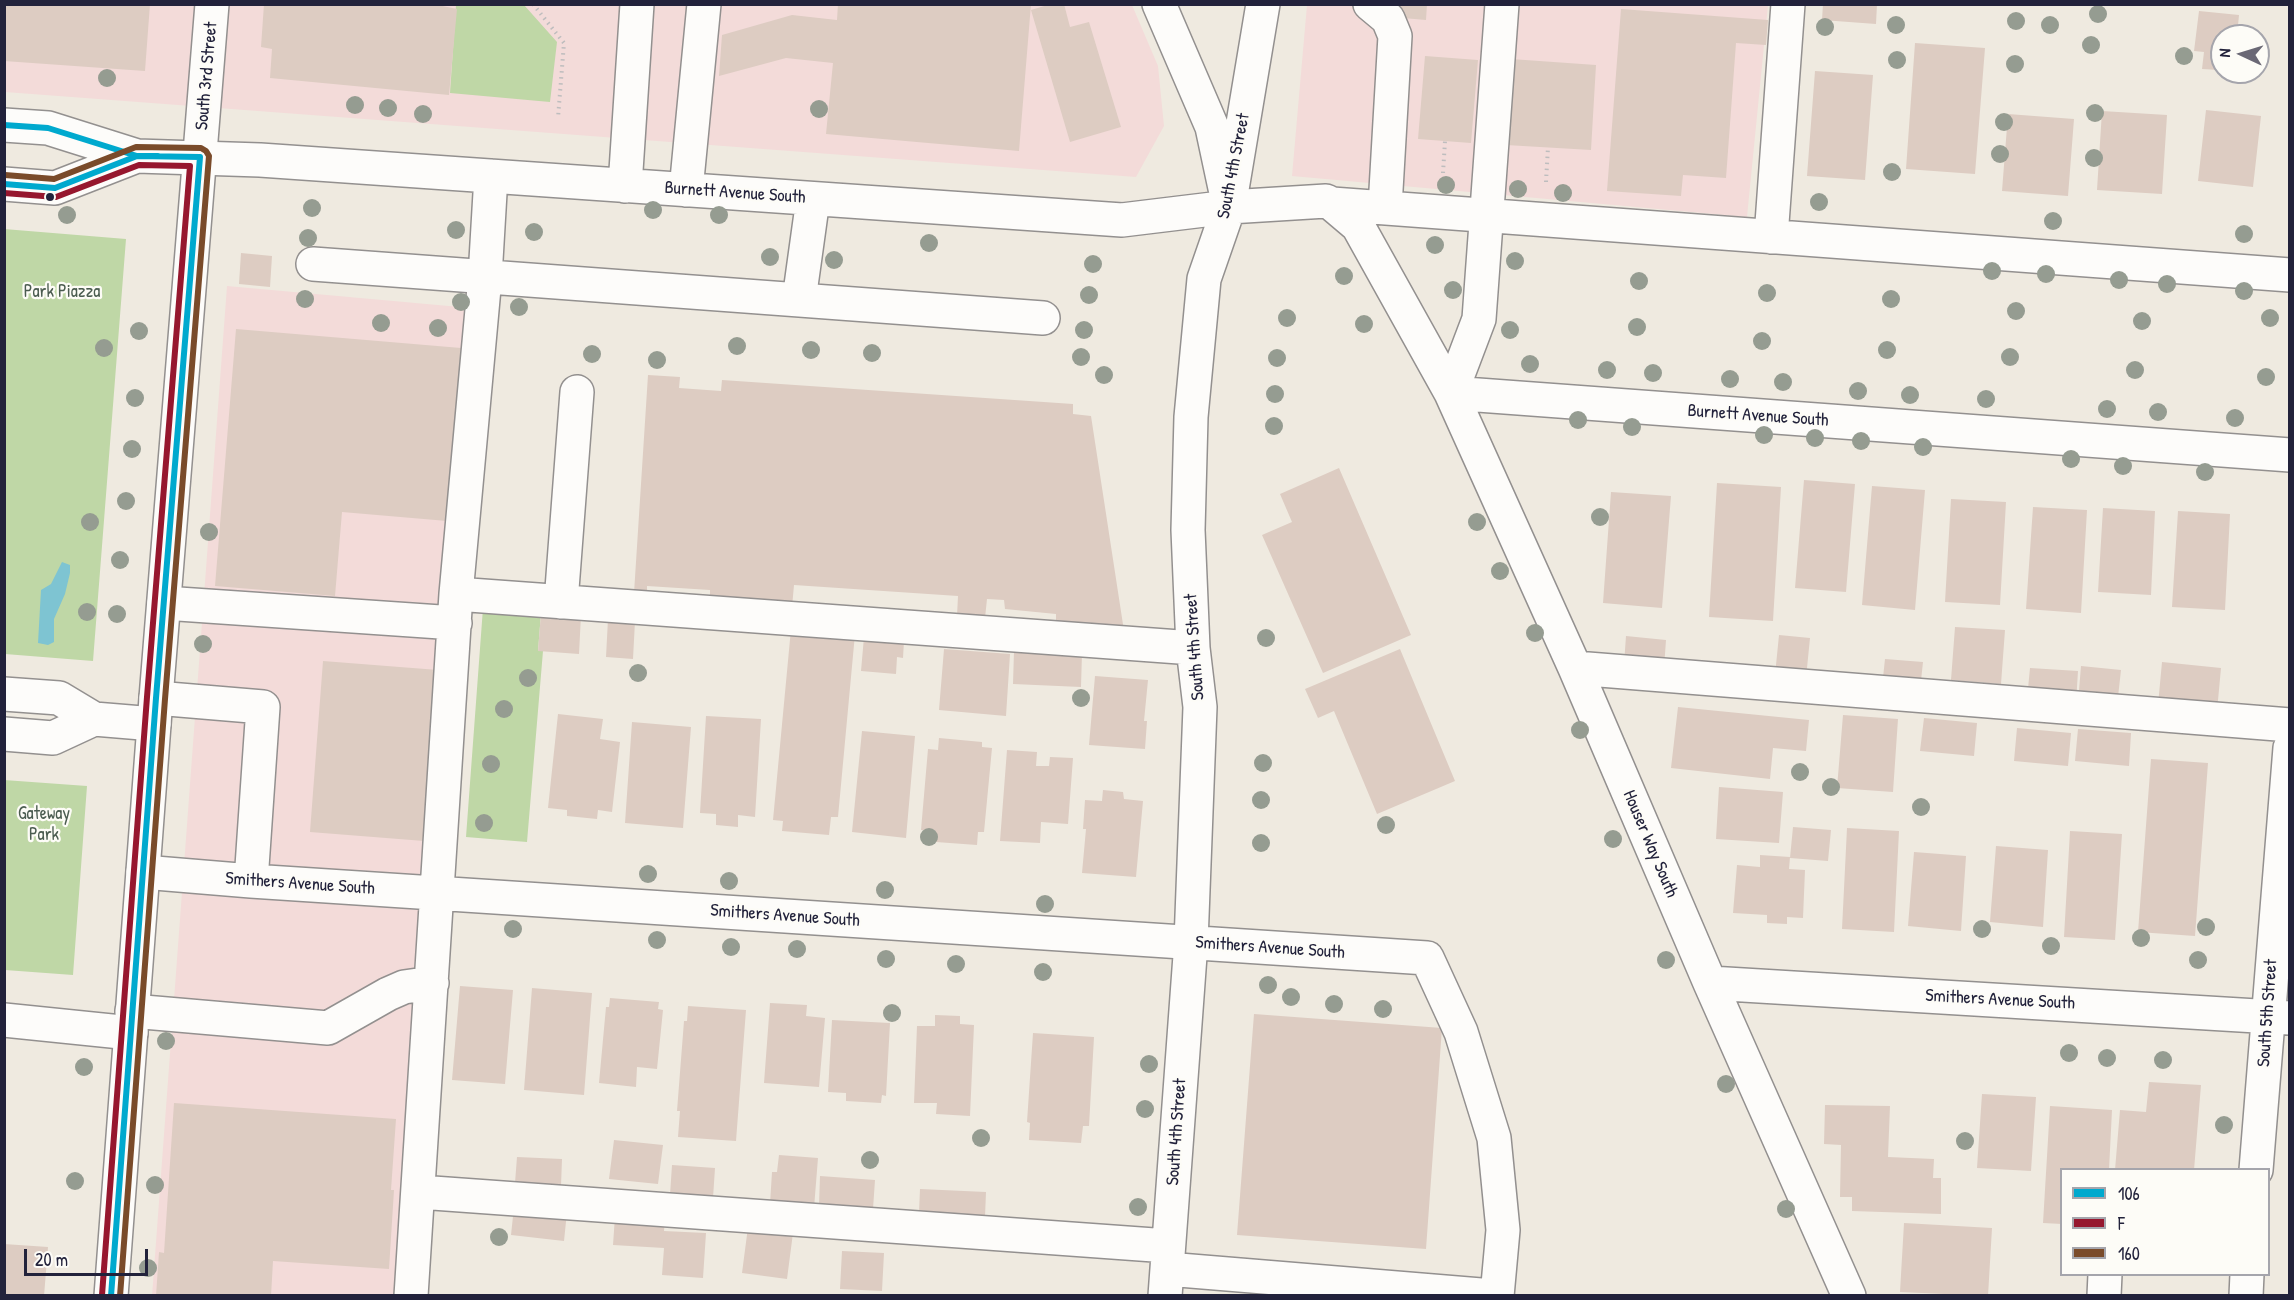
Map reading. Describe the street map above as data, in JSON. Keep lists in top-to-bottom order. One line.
{"streets":{"street":["South 3rd Street","South 4th Street","Burnett Avenue South","Houser Way South","Smithers Avenue South","South 5th Street"]},"crossings":[["South 3rd Street","Burnett Avenue South"],["South 3rd Street","Smithers Avenue South"],["South 4th Street","Burnett Avenue South"],["South 4th Street","Smithers Avenue South"],["Burnett Avenue South","Houser Way South"],["Houser Way South","Smithers Avenue South"],["Smithers Avenue South","South 5th Street"]],"parks":["Park Piazza","Gateway Park"],"lines":["transit line 106","transit line 160","transit line F"],"legend":["106","F","160"],"scale_bar":"20 m","north":"left"}
